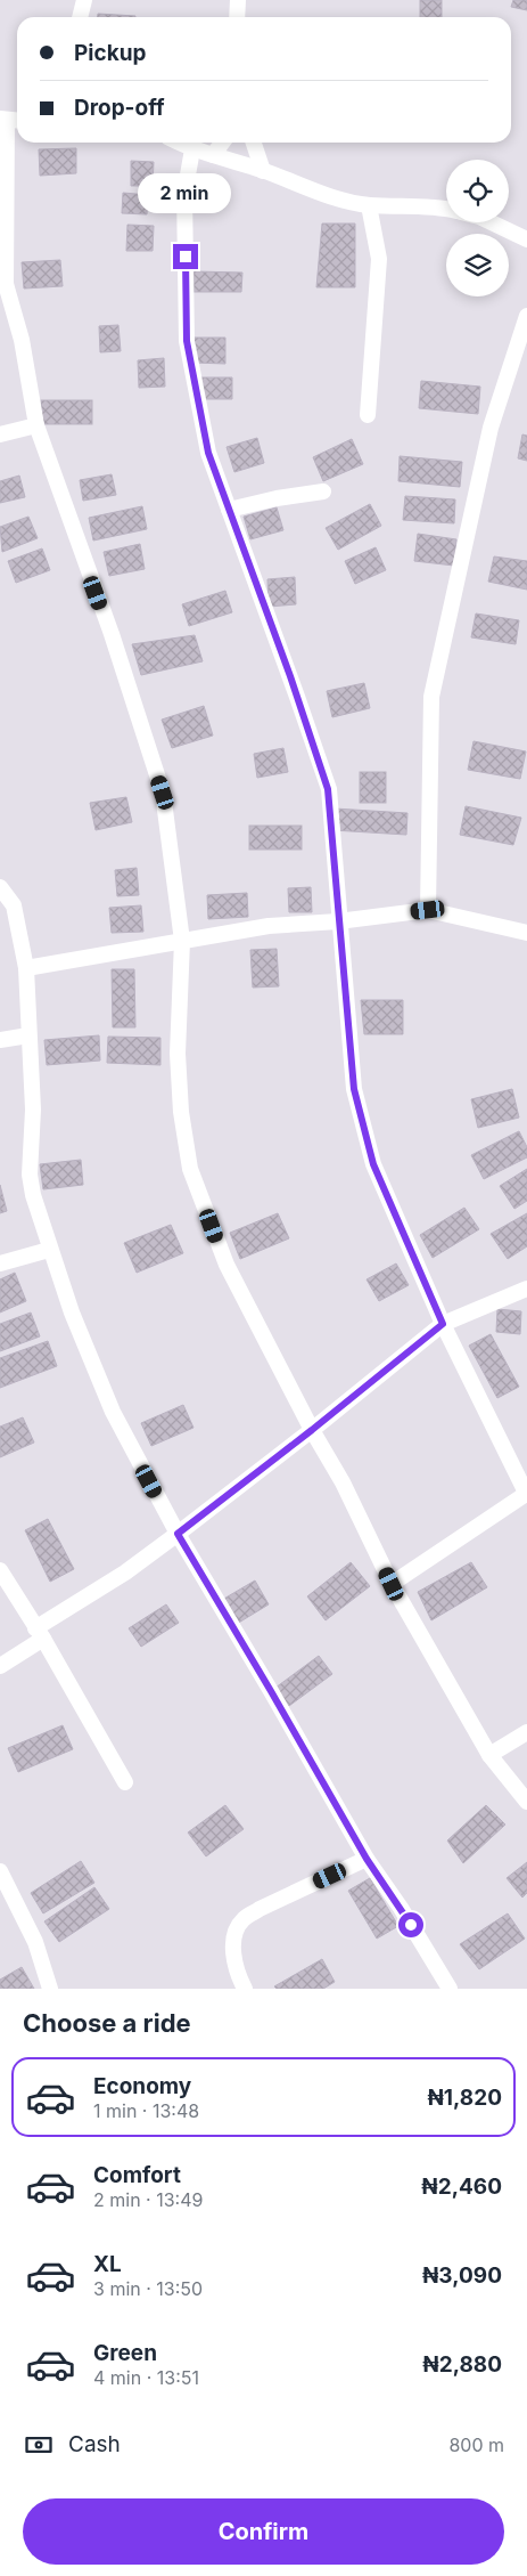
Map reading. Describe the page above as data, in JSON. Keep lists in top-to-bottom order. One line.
{"page":{"banner":["Pickup","Drop-off"],"bubble":"2 min","heading":"Choose a ride","list":[{"name":"Economy","note":"1 min · 13:48","value":"₦1,820"},{"name":"Comfort","note":"2 min · 13:49","value":"₦2,460"},{"name":"XL","note":"3 min · 13:50","value":"₦3,090"},{"name":"Green","note":"4 min · 13:51","value":"₦2,880"}],"pay":["Cash","800 m"],"buttons":"Confirm"}}
